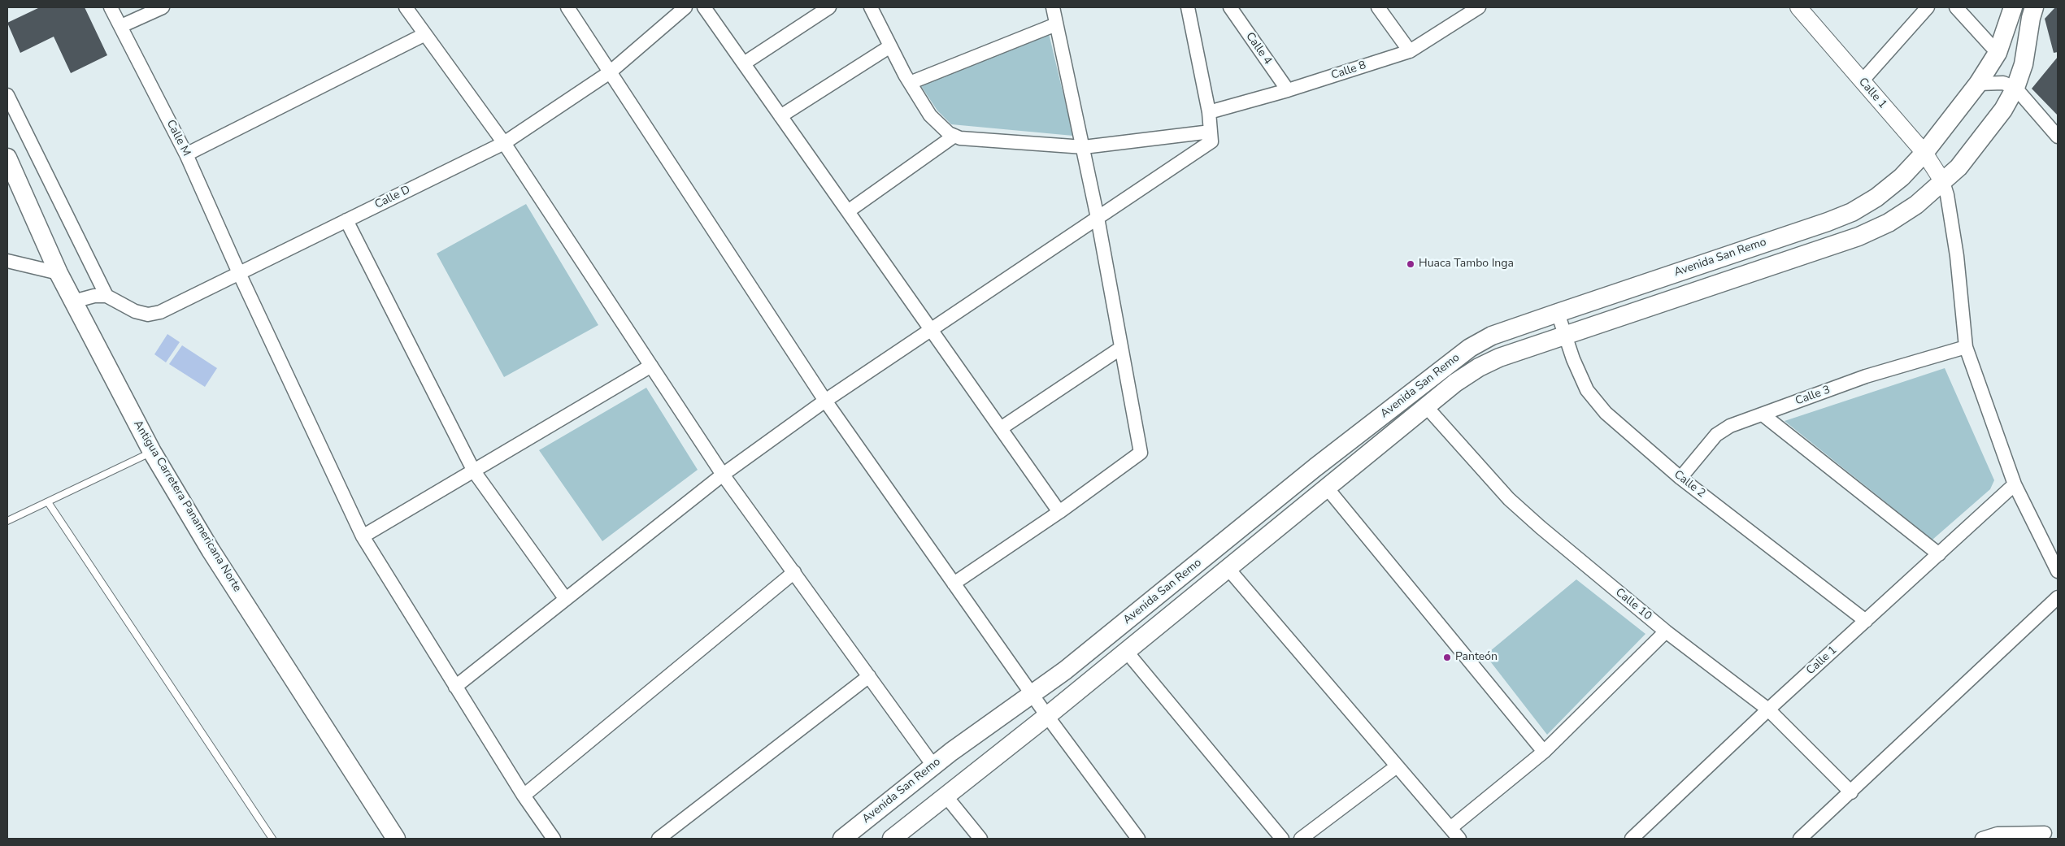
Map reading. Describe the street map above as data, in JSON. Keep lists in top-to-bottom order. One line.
{"streets":{"main road":["Avenida San Remo","Antigua Carretera Panamericana Norte"],"street":["Calle 4","Calle 8","Calle 1","Calle M","Calle D","Calle 3","Calle 2","Calle 10"]},"crossings":[["Calle 4","Calle 8"],["Calle 1","Avenida San Remo"],["Calle 1","Calle 2"],["Calle 1","Calle 10"],["Calle M","Calle D"],["Avenida San Remo","Calle 2"],["Avenida San Remo","Calle 10"],["Calle 3","Calle 2"]],"places":["Huaca Tambo Inga","Panteón"]}
